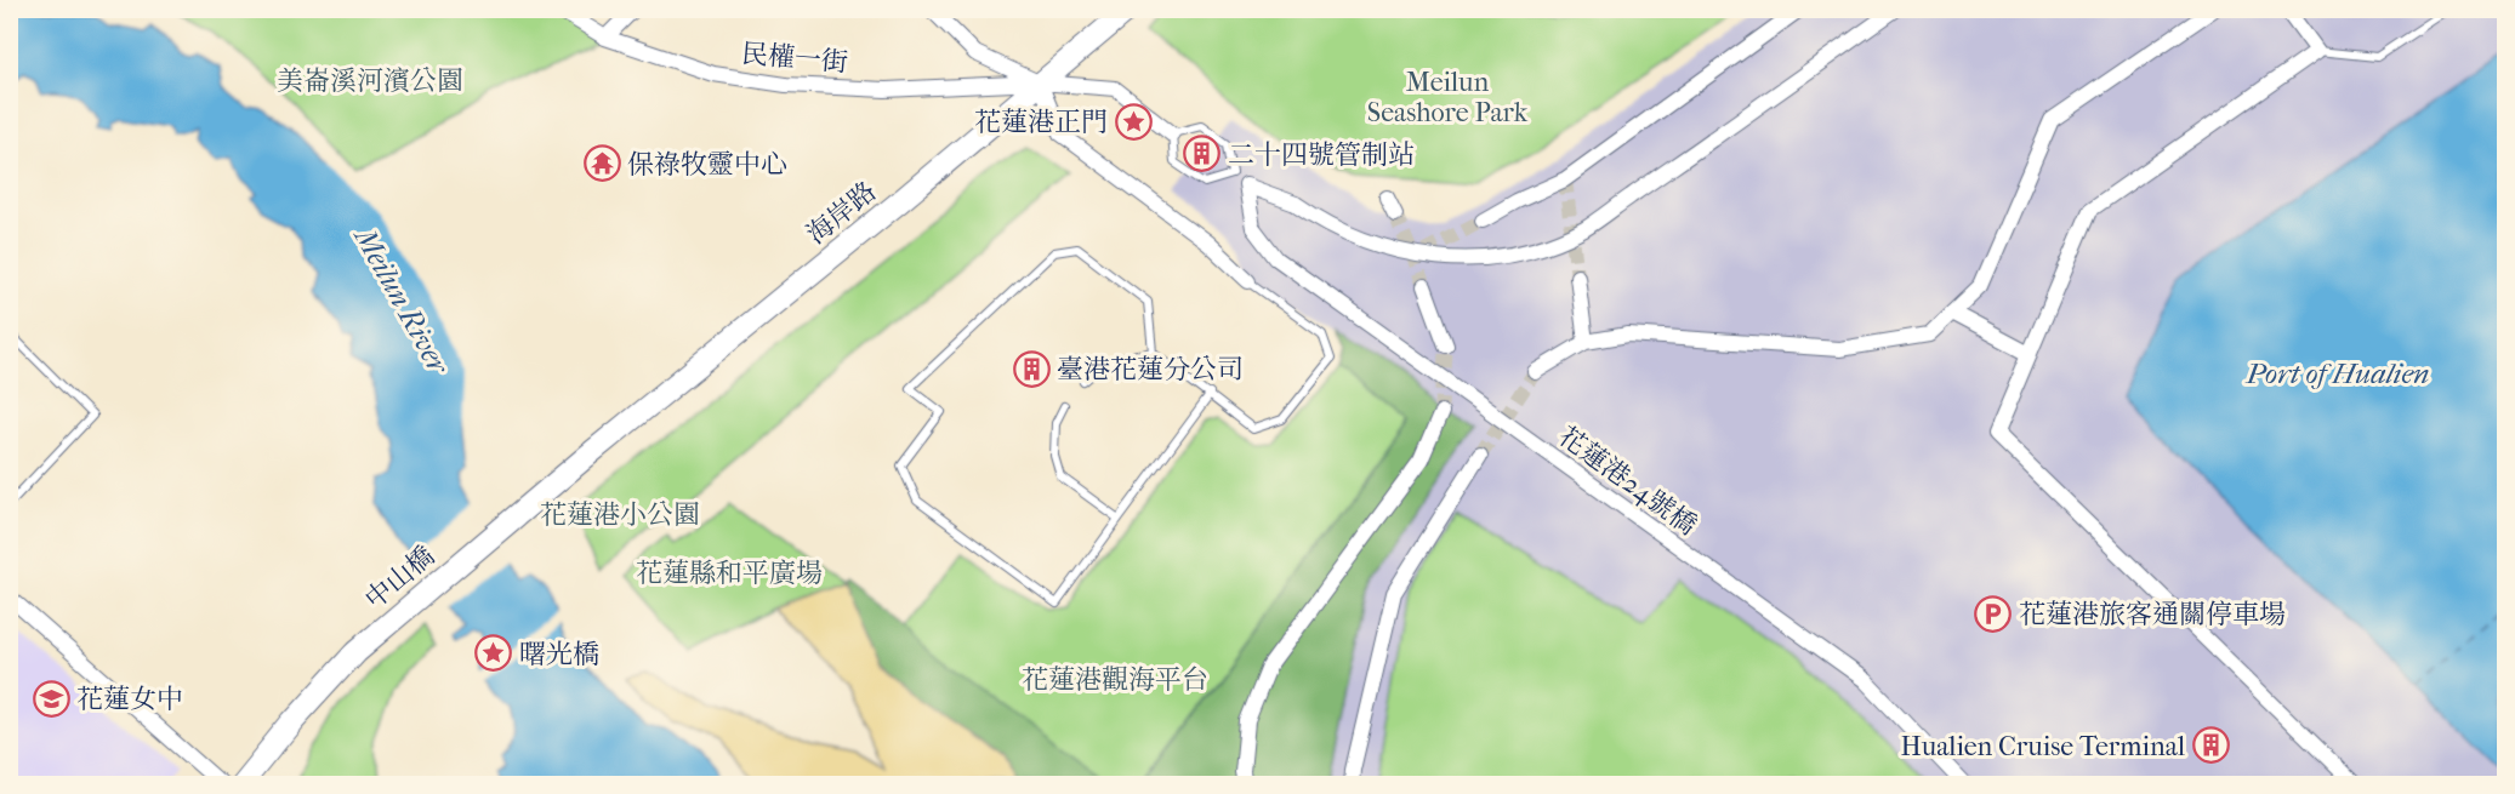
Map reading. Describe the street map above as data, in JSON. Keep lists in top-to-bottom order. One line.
{"streets":{"main road":["海岸路","中山橋"],"street":["民權一街","花蓮港24號橋"]},"crossings":[["民權一街","海岸路"],["海岸路","中山橋"]],"water":["Meilun River","Port of Hualien"],"parks":["美崙溪河濱公園","Meilun Seashore Park","花蓮港小公園","花蓮縣和平廣場","花蓮港觀海平台"],"places":{"place":["花蓮港正門","曙光橋"],"building":["二十四號管制站","臺港花蓮分公司","Hualien Cruise Terminal"],"temple":["保祿牧靈中心"],"parking":["花蓮港旅客通關停車場"],"school or university":["花蓮女中"]}}
